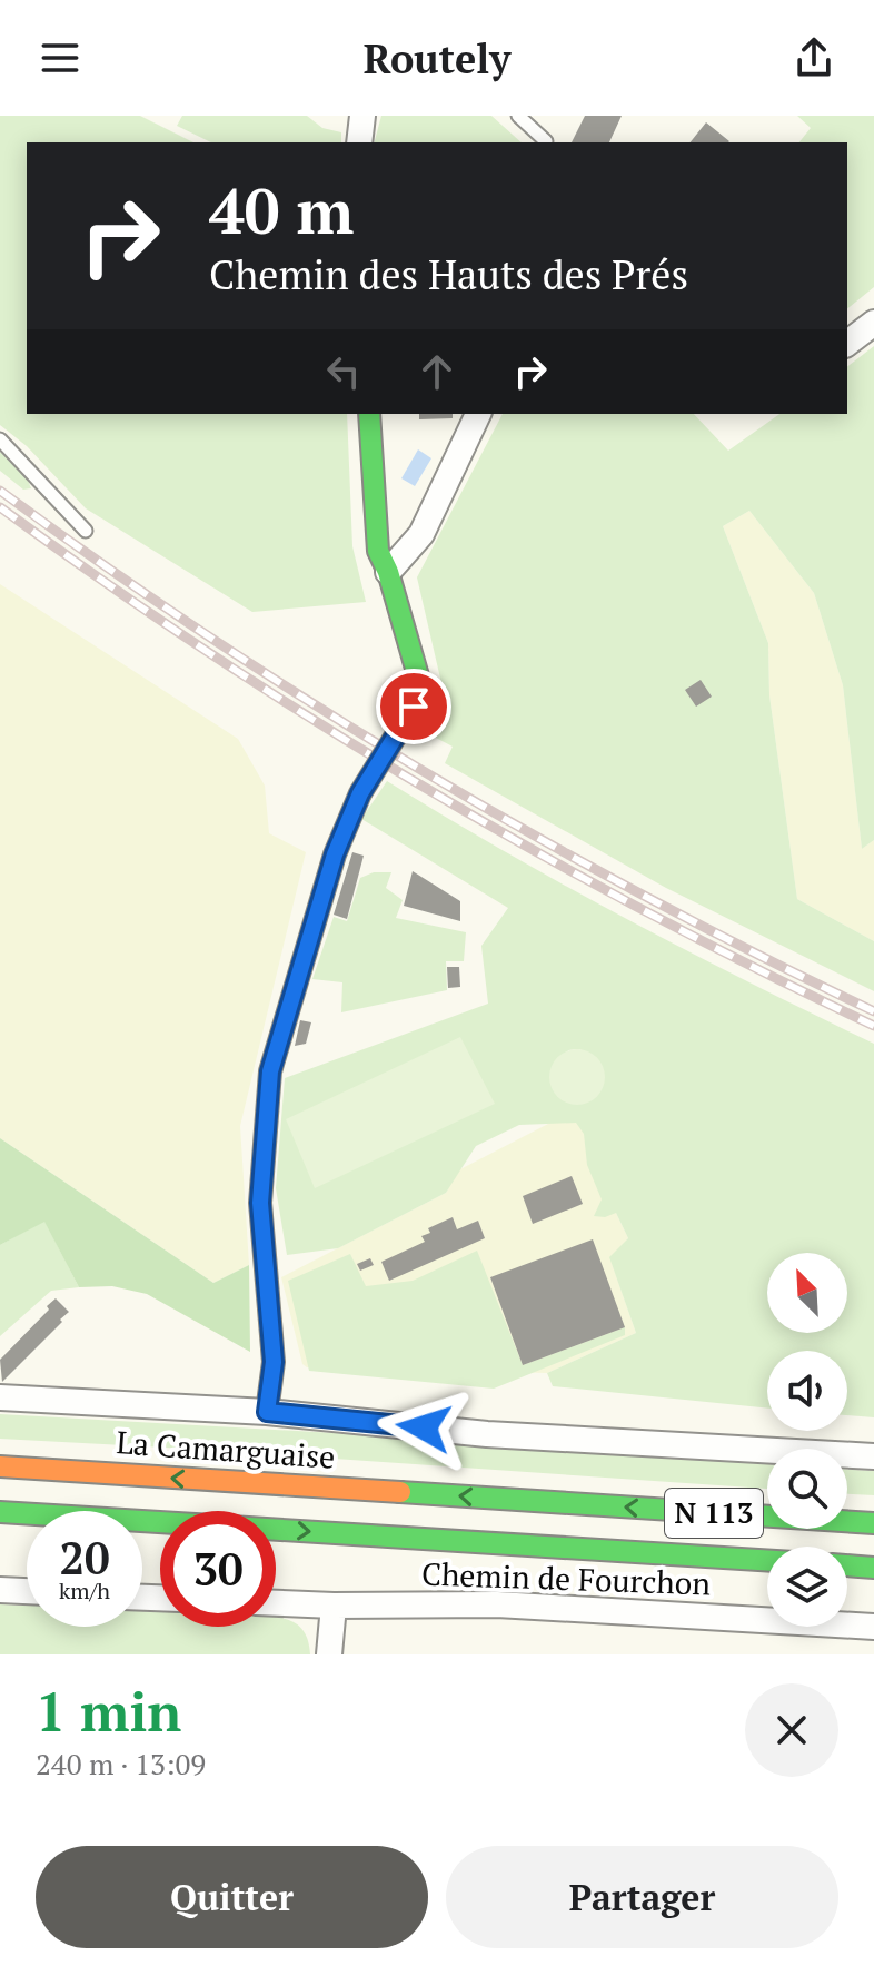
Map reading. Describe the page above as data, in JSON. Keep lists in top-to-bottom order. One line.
{"streets":{"main road":["La Camarguaise","N 113"],"street":["Chemin de Fourchon"]},"north":"top left","page":{"header":"Routely","turn":["40 m","Chemin des Hauts des Prés"],"speed":"20 km/h","limit":"30","heading":["1 min","240 m · 13:09"],"buttons":["Quitter","Partager"]}}
